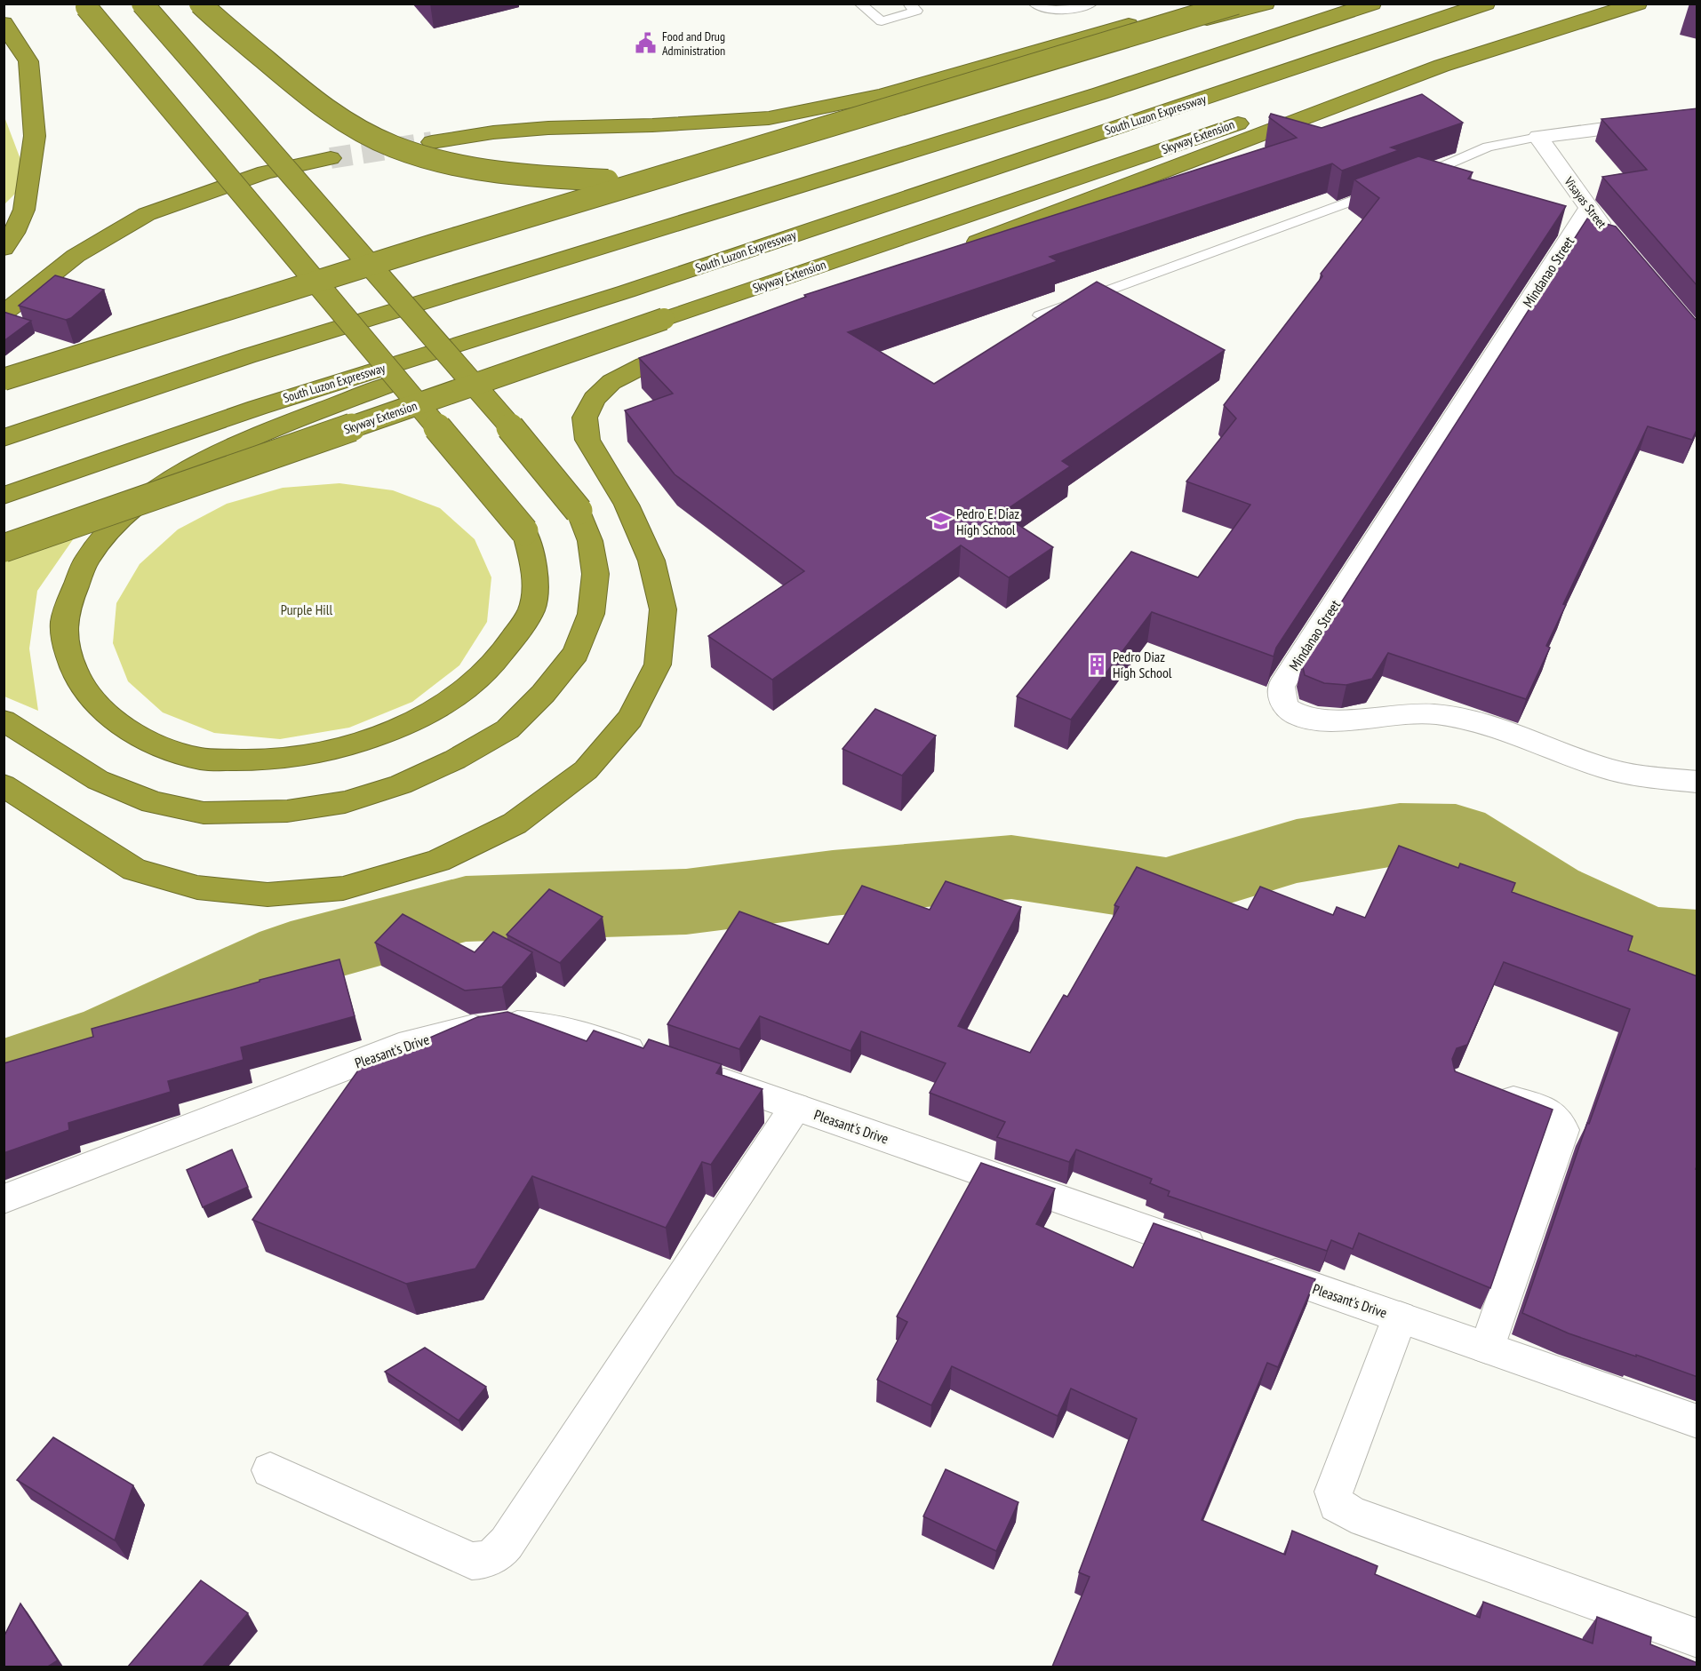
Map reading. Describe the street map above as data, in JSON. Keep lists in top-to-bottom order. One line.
{"streets":{"highway":["South Luzon Expressway","Skyway Extension"],"street":["Visayas Street","Mindanao Street","Pleasant's Drive"]},"crossings":[["Visayas Street","Mindanao Street"]],"parks":["Purple Hill"],"places":{"public building":["Food and Drug Administration"],"school or university":["Pedro E. Diaz High School"],"building":["Pedro Diaz High School"]}}
